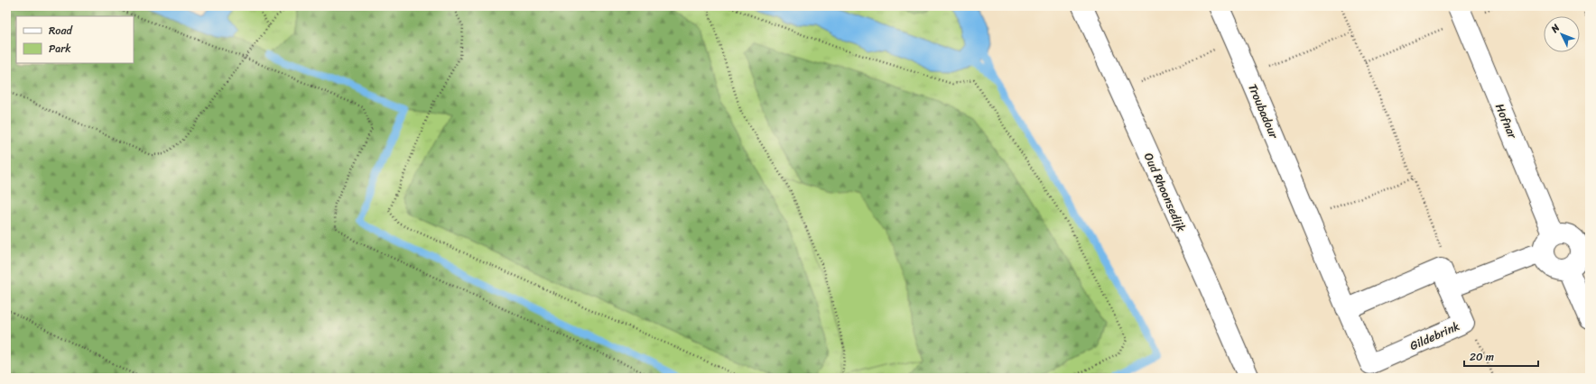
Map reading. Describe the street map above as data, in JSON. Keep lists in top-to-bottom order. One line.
{"streets":{"street":["Troubadour","Hofnar","Oud Rhoonsedijk","Gildebrink"]},"crossings":[["Troubadour","Gildebrink"]],"legend":["Road","Park"],"scale_bar":"20 m","north":"top left"}
